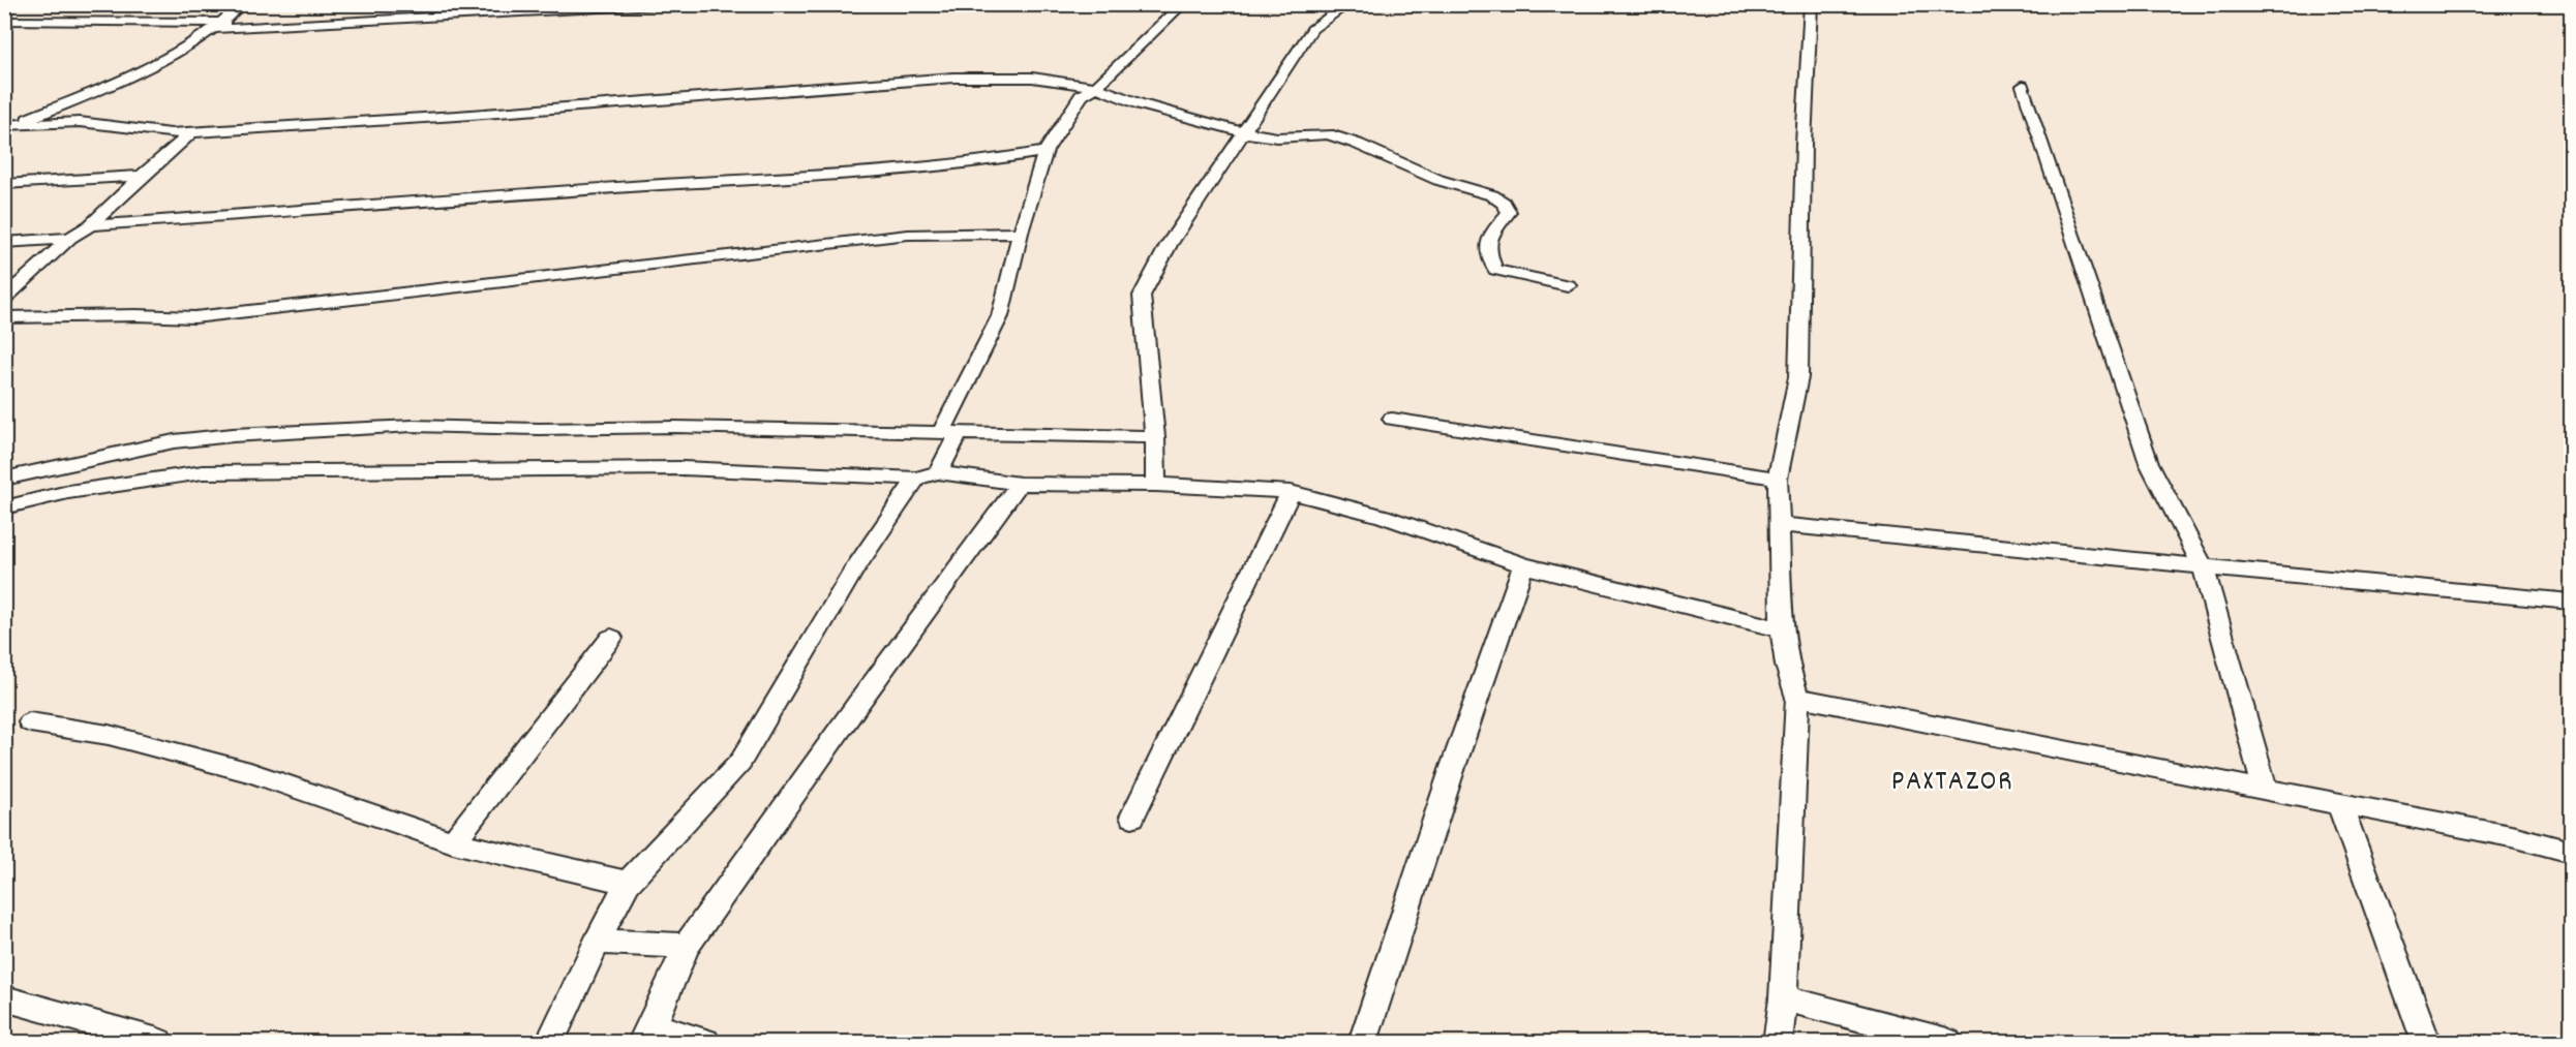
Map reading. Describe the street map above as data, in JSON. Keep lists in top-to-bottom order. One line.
{"districts":["PAXTAZOR"]}
